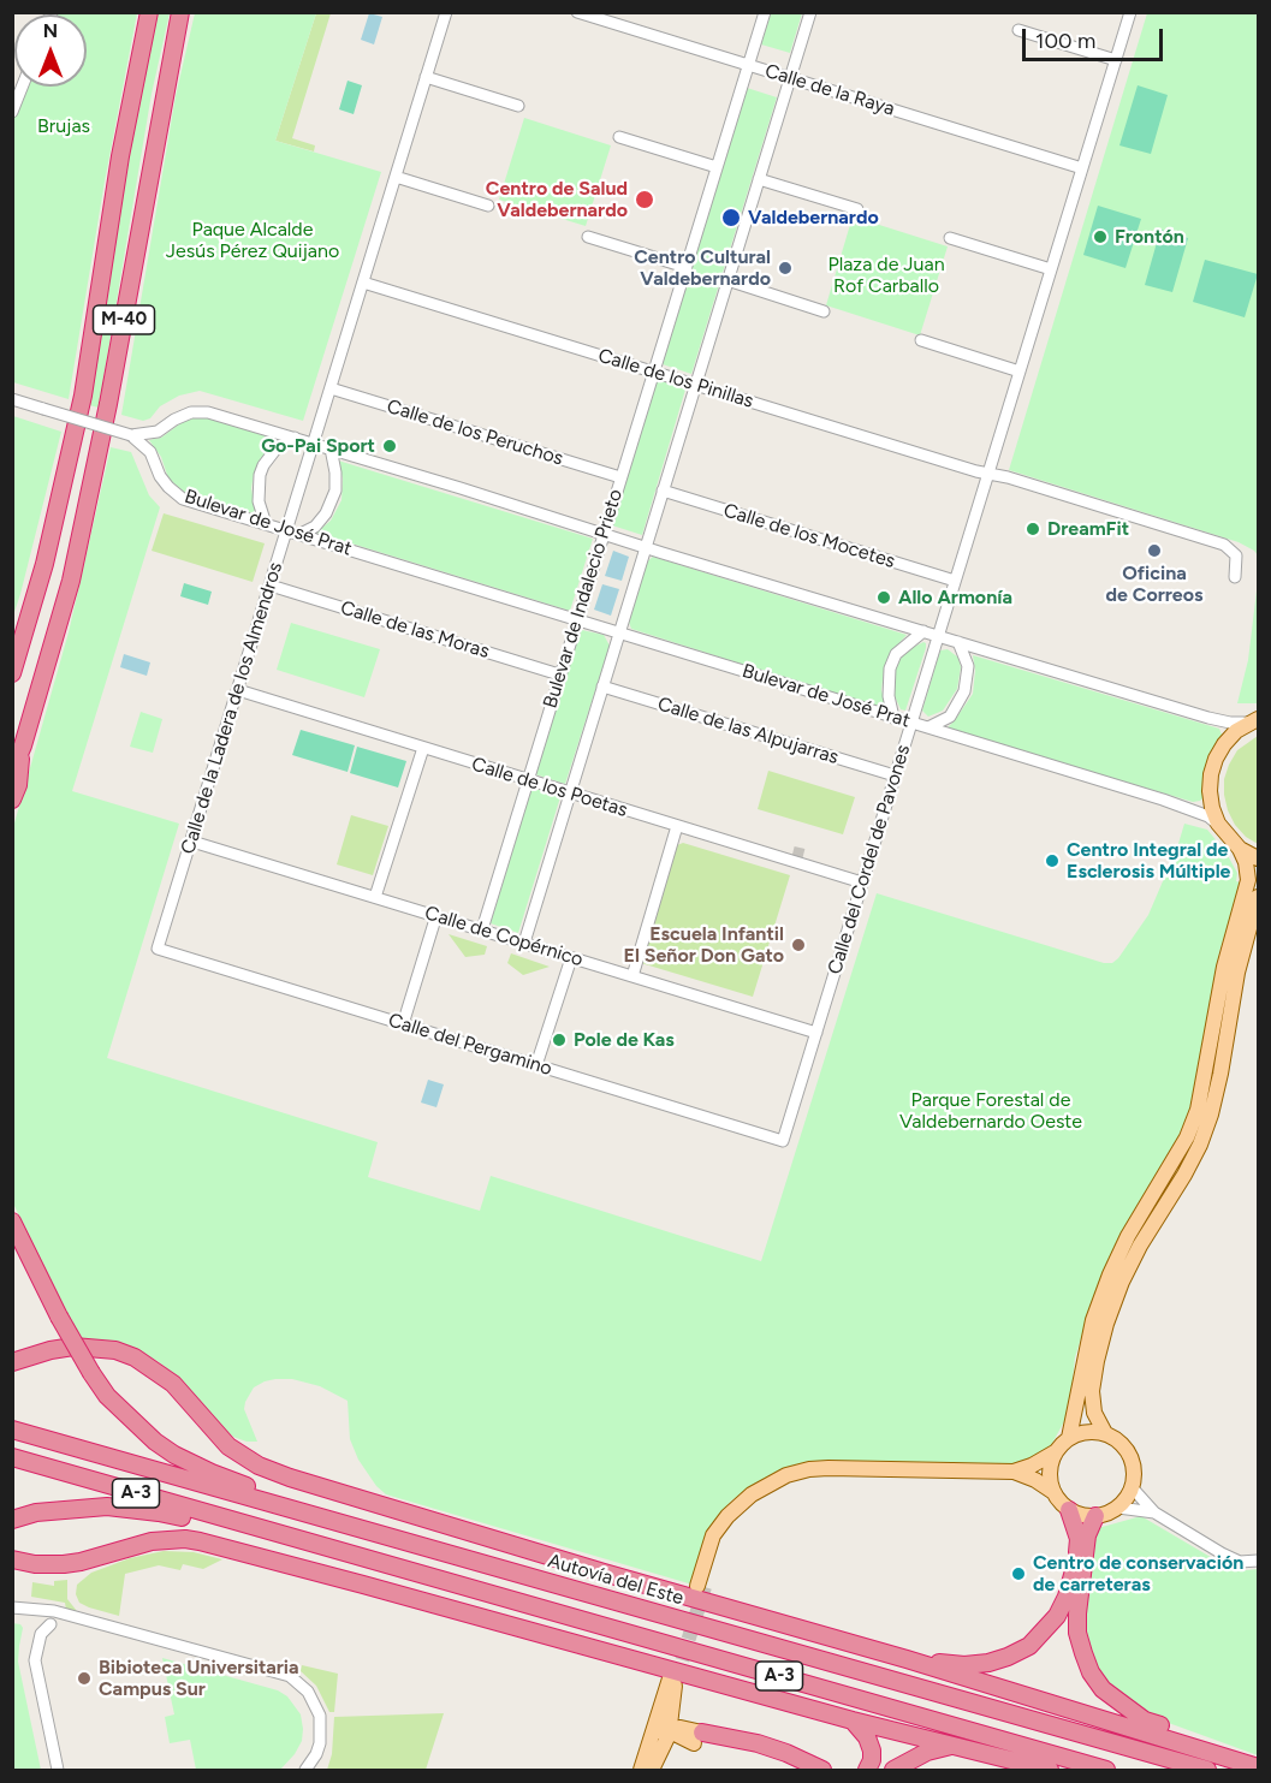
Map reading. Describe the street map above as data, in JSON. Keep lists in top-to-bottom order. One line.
{"streets":{"highway":["M-40","A-3","Autovía del Este"],"street":["Calle de la Raya","Calle de los Pinillas","Calle de los Peruchos","Bulevar de José Prat","Calle de los Mocetes","Bulevar de Indalecio Prieto","Calle de las Moras","Calle de la Ladera de los Almendros","Calle de las Alpujarras","Calle de los Poetas","Calle del Cordel de Pavones","Calle de Copérnico","Calle del Pergamino"]},"crossings":[["Calle de la Raya","Bulevar de Indalecio Prieto"],["Calle de la Raya","Calle del Cordel de Pavones"],["Calle de los Pinillas","Bulevar de Indalecio Prieto"],["Calle de los Pinillas","Calle de la Ladera de los Almendros"],["Calle de los Pinillas","Calle del Cordel de Pavones"],["Calle de los Peruchos","Bulevar de Indalecio Prieto"],["Calle de los Peruchos","Calle de la Ladera de los Almendros"],["Bulevar de José Prat","Bulevar de Indalecio Prieto"],["Bulevar de José Prat","Calle de la Ladera de los Almendros"],["Bulevar de José Prat","Calle del Cordel de Pavones"],["Calle de los Mocetes","Calle del Cordel de Pavones"],["Bulevar de Indalecio Prieto","Calle de las Moras"],["Bulevar de Indalecio Prieto","Calle de los Poetas"],["Bulevar de Indalecio Prieto","Calle de Copérnico"],["Calle de las Moras","Calle de la Ladera de los Almendros"],["Calle de la Ladera de los Almendros","Calle de los Poetas"],["Calle de la Ladera de los Almendros","Calle de Copérnico"],["Calle de la Ladera de los Almendros","Calle del Pergamino"],["Calle de las Alpujarras","Calle del Cordel de Pavones"],["Calle de los Poetas","Calle del Cordel de Pavones"],["Calle del Cordel de Pavones","Calle de Copérnico"],["Calle del Cordel de Pavones","Calle del Pergamino"]],"parks":["Brujas","Paque Alcalde Jesús Pérez Quijano","Plaza de Juan Rof Carballo","Parque Forestal de Valdebernardo Oeste"],"places":["Centro de Salud Valdebernardo","Valdebernardo","Frontón","Centro Cultural Valdebernardo","Go-Pai Sport","DreamFit","Oficina de Correos","Allo Armonía","Centro Integral de Esclerosis Múltiple","Escuela Infantil El Señor Don Gato","Pole de Kas","Centro de conservación de carreteras","Bibioteca Universitaria Campus Sur"],"scale_bar":"100 m","north":"top"}
